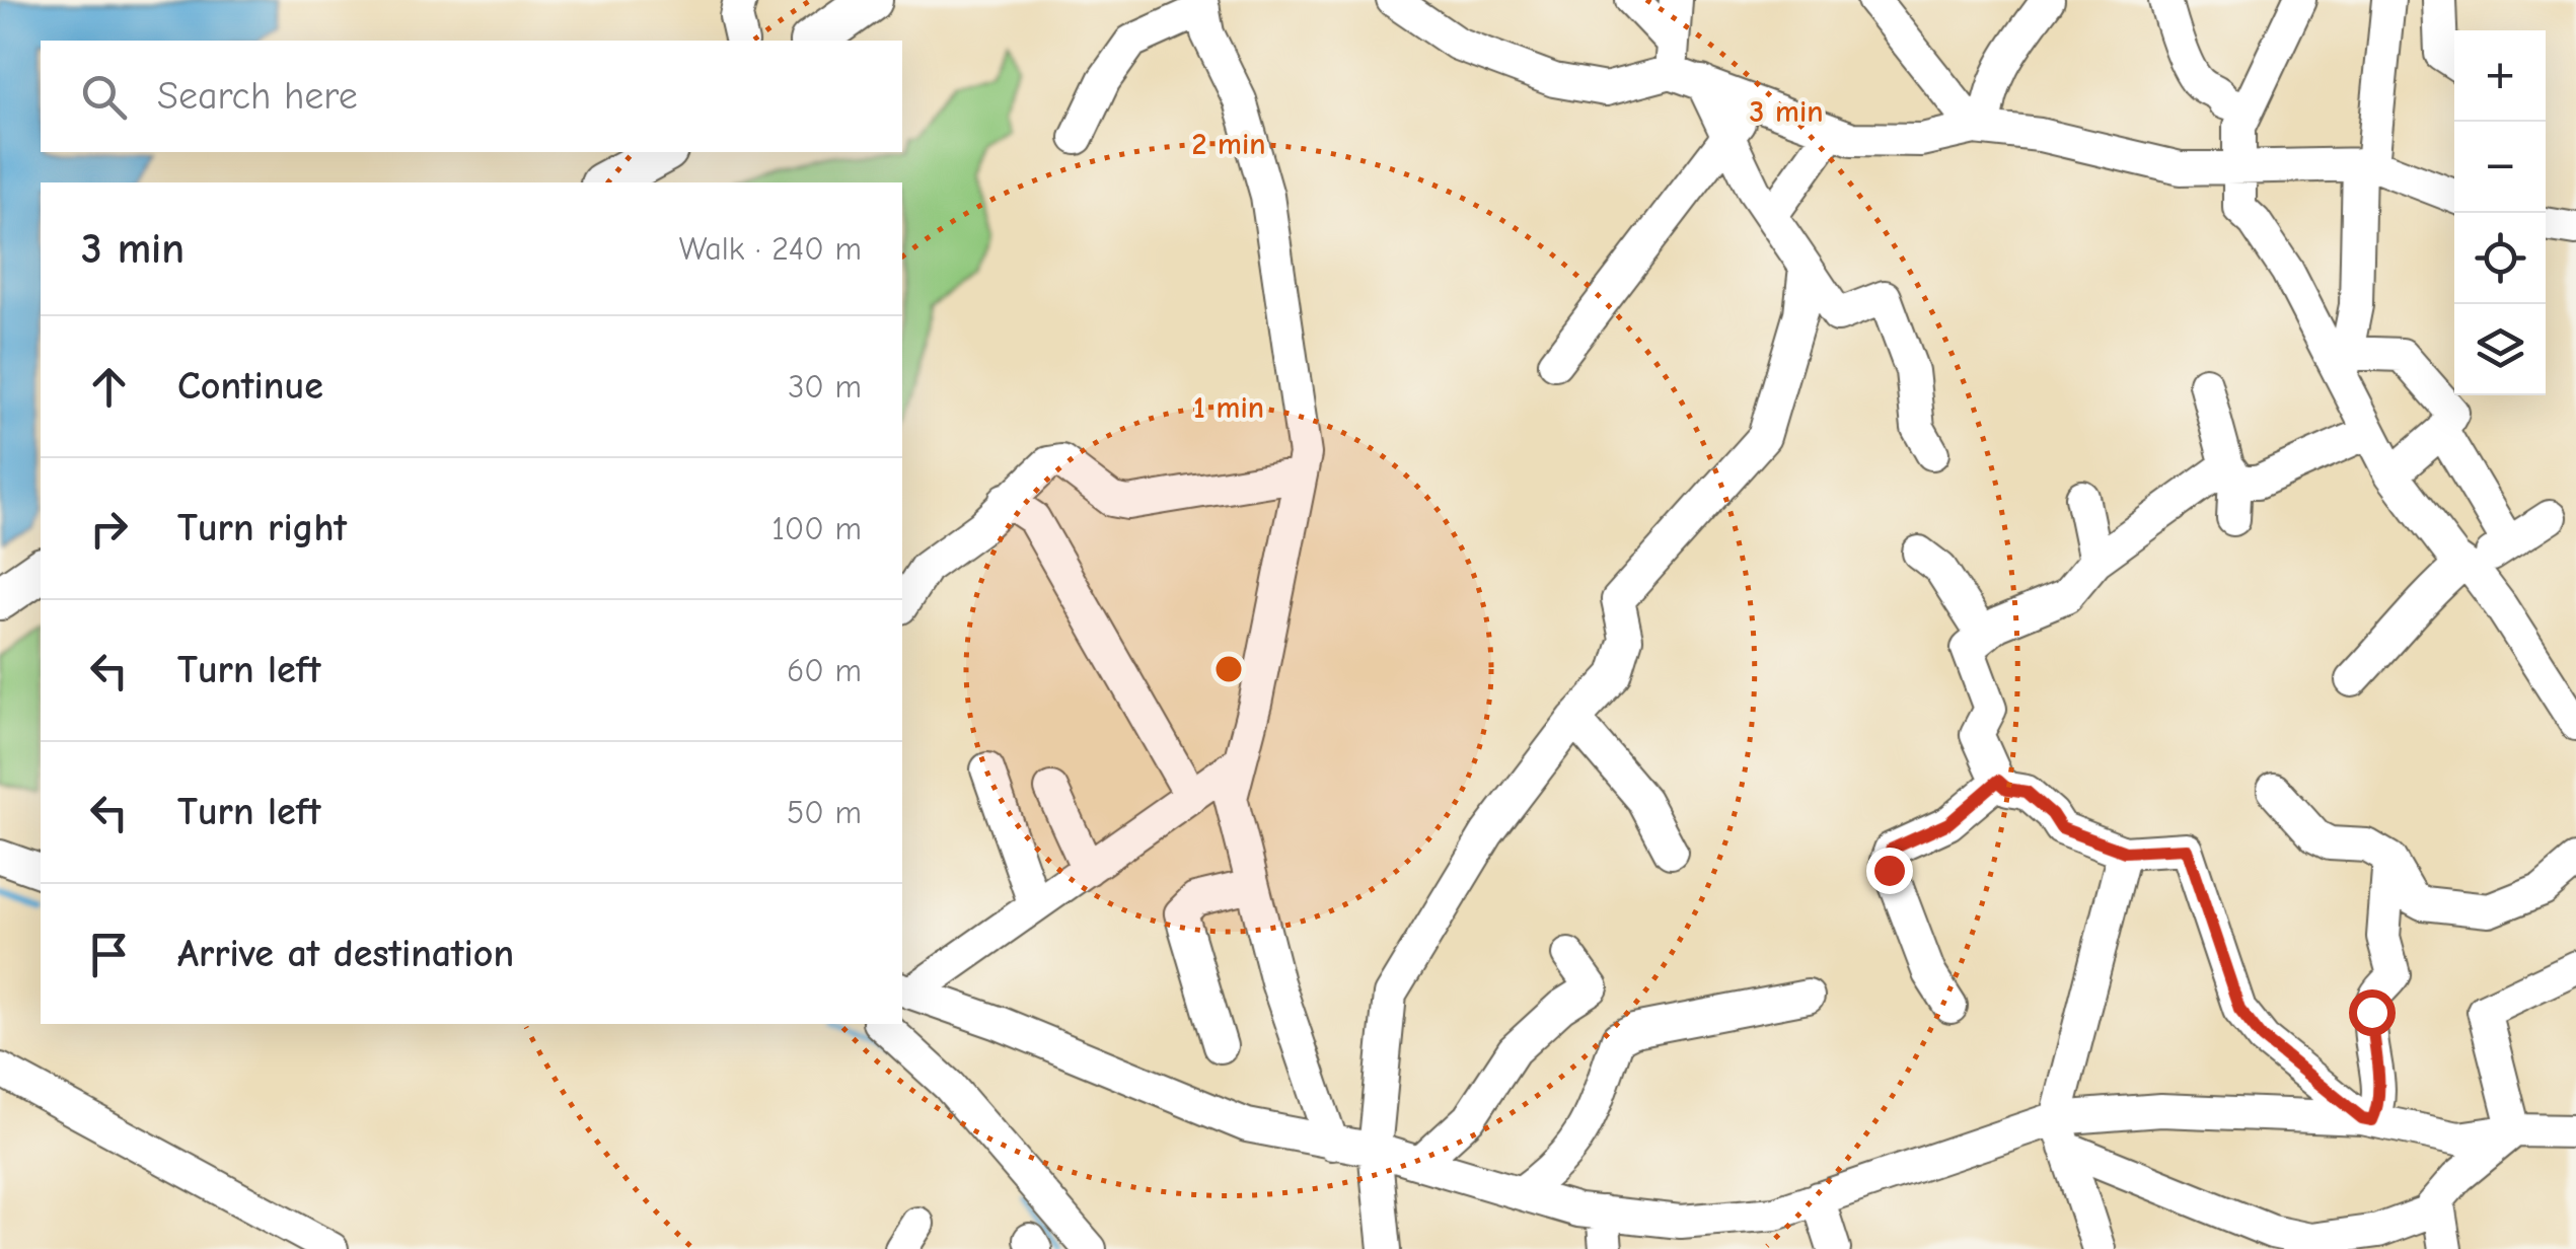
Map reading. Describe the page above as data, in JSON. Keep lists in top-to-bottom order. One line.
{"page":{"map_buttons":["+","−"],"search":"Search here","heading":["3 min","Walk · 240 m"],"list":[["Continue","30 m"],["Turn right","100 m"],["Turn left","60 m"],["Turn left","50 m"],"Arrive at destination"]},"rings":["3 min","2 min","1 min"]}
